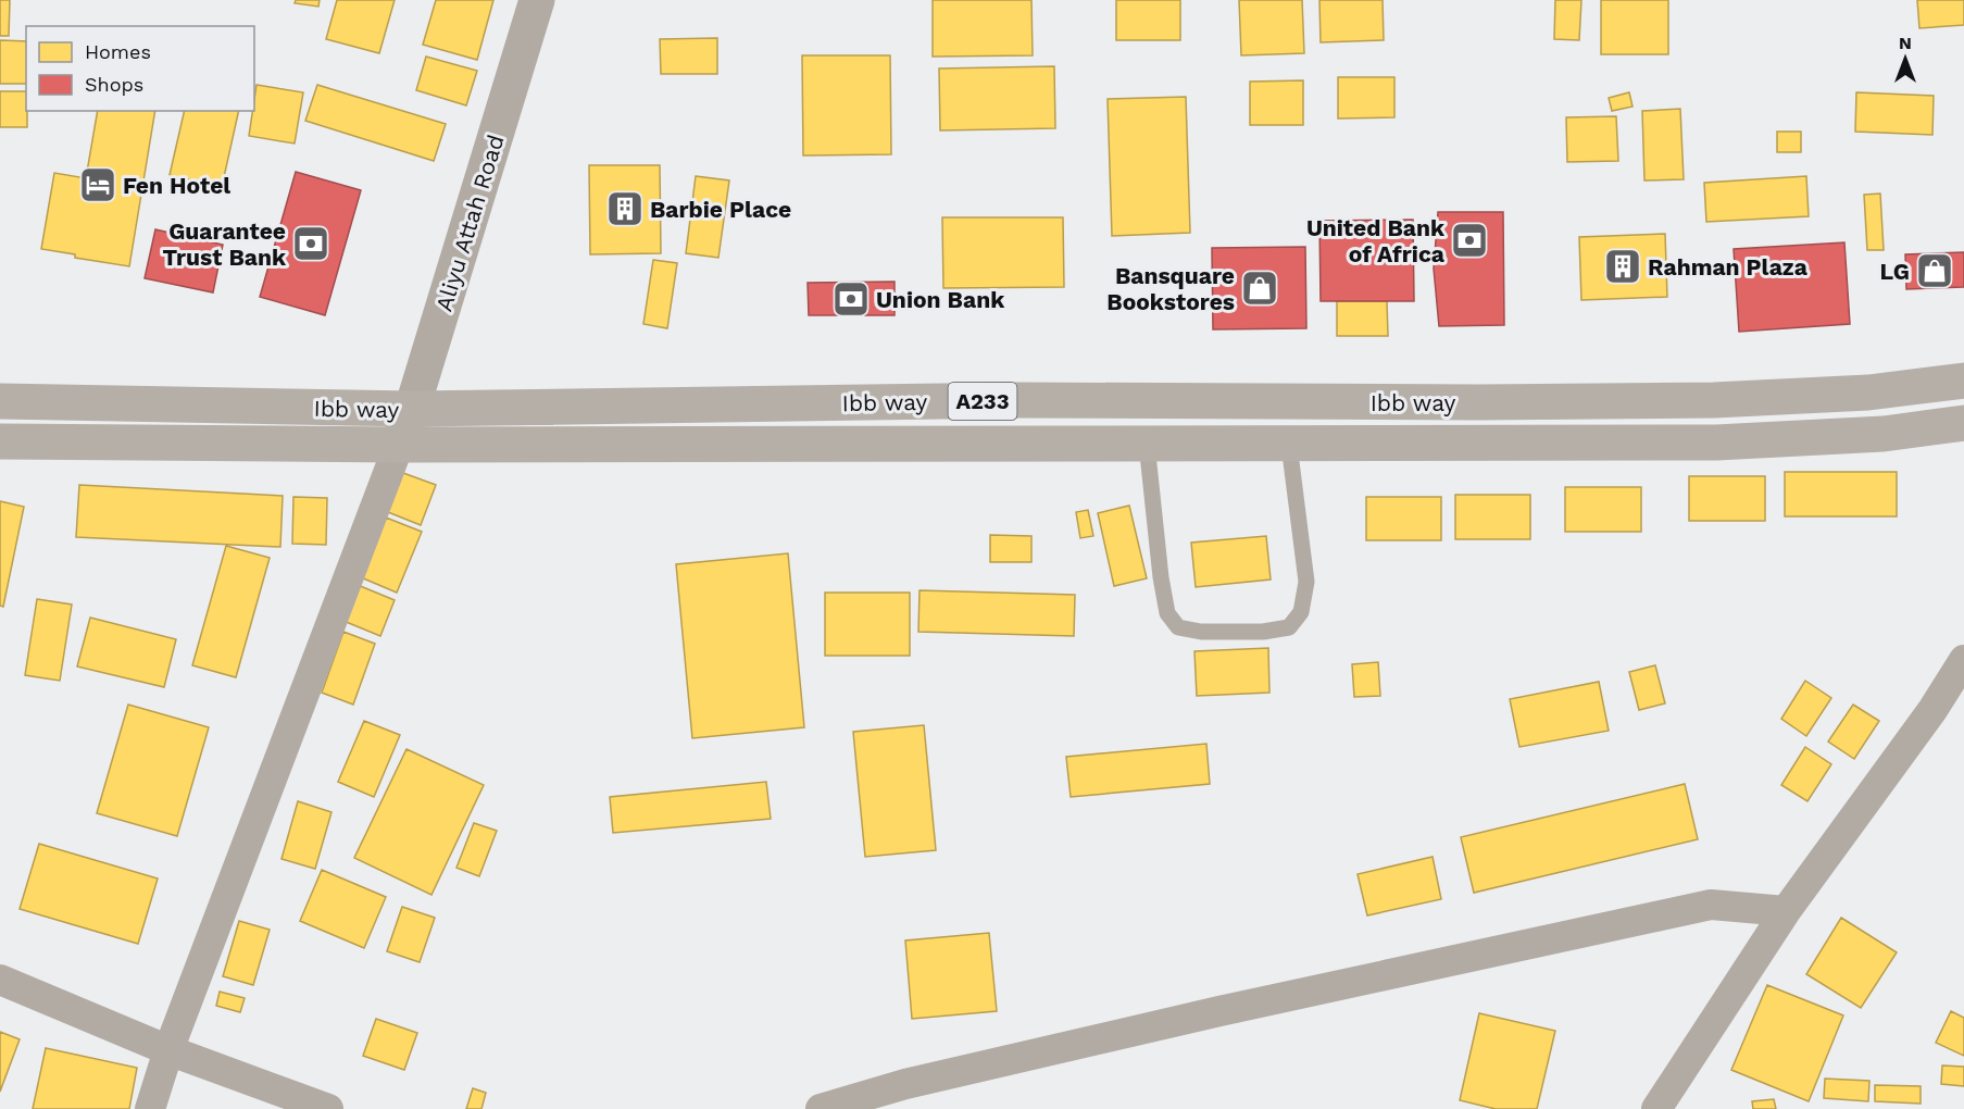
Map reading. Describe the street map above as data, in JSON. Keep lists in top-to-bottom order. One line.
{"streets":{"highway":["A233","Ibb way"],"street":["Aliyu Attah Road"]},"crossings":[["Aliyu Attah Road","A233"],["Aliyu Attah Road","Ibb way"]],"places":{"hotel":["Fen Hotel"],"building":["Barbie Place","Rahman Plaza"],"bank":["United Bank of Africa","Guarantee Trust Bank","Union Bank"],"shop":["LG","Bansquare Bookstores"]},"legend":["Homes","Shops"],"north":"top"}
